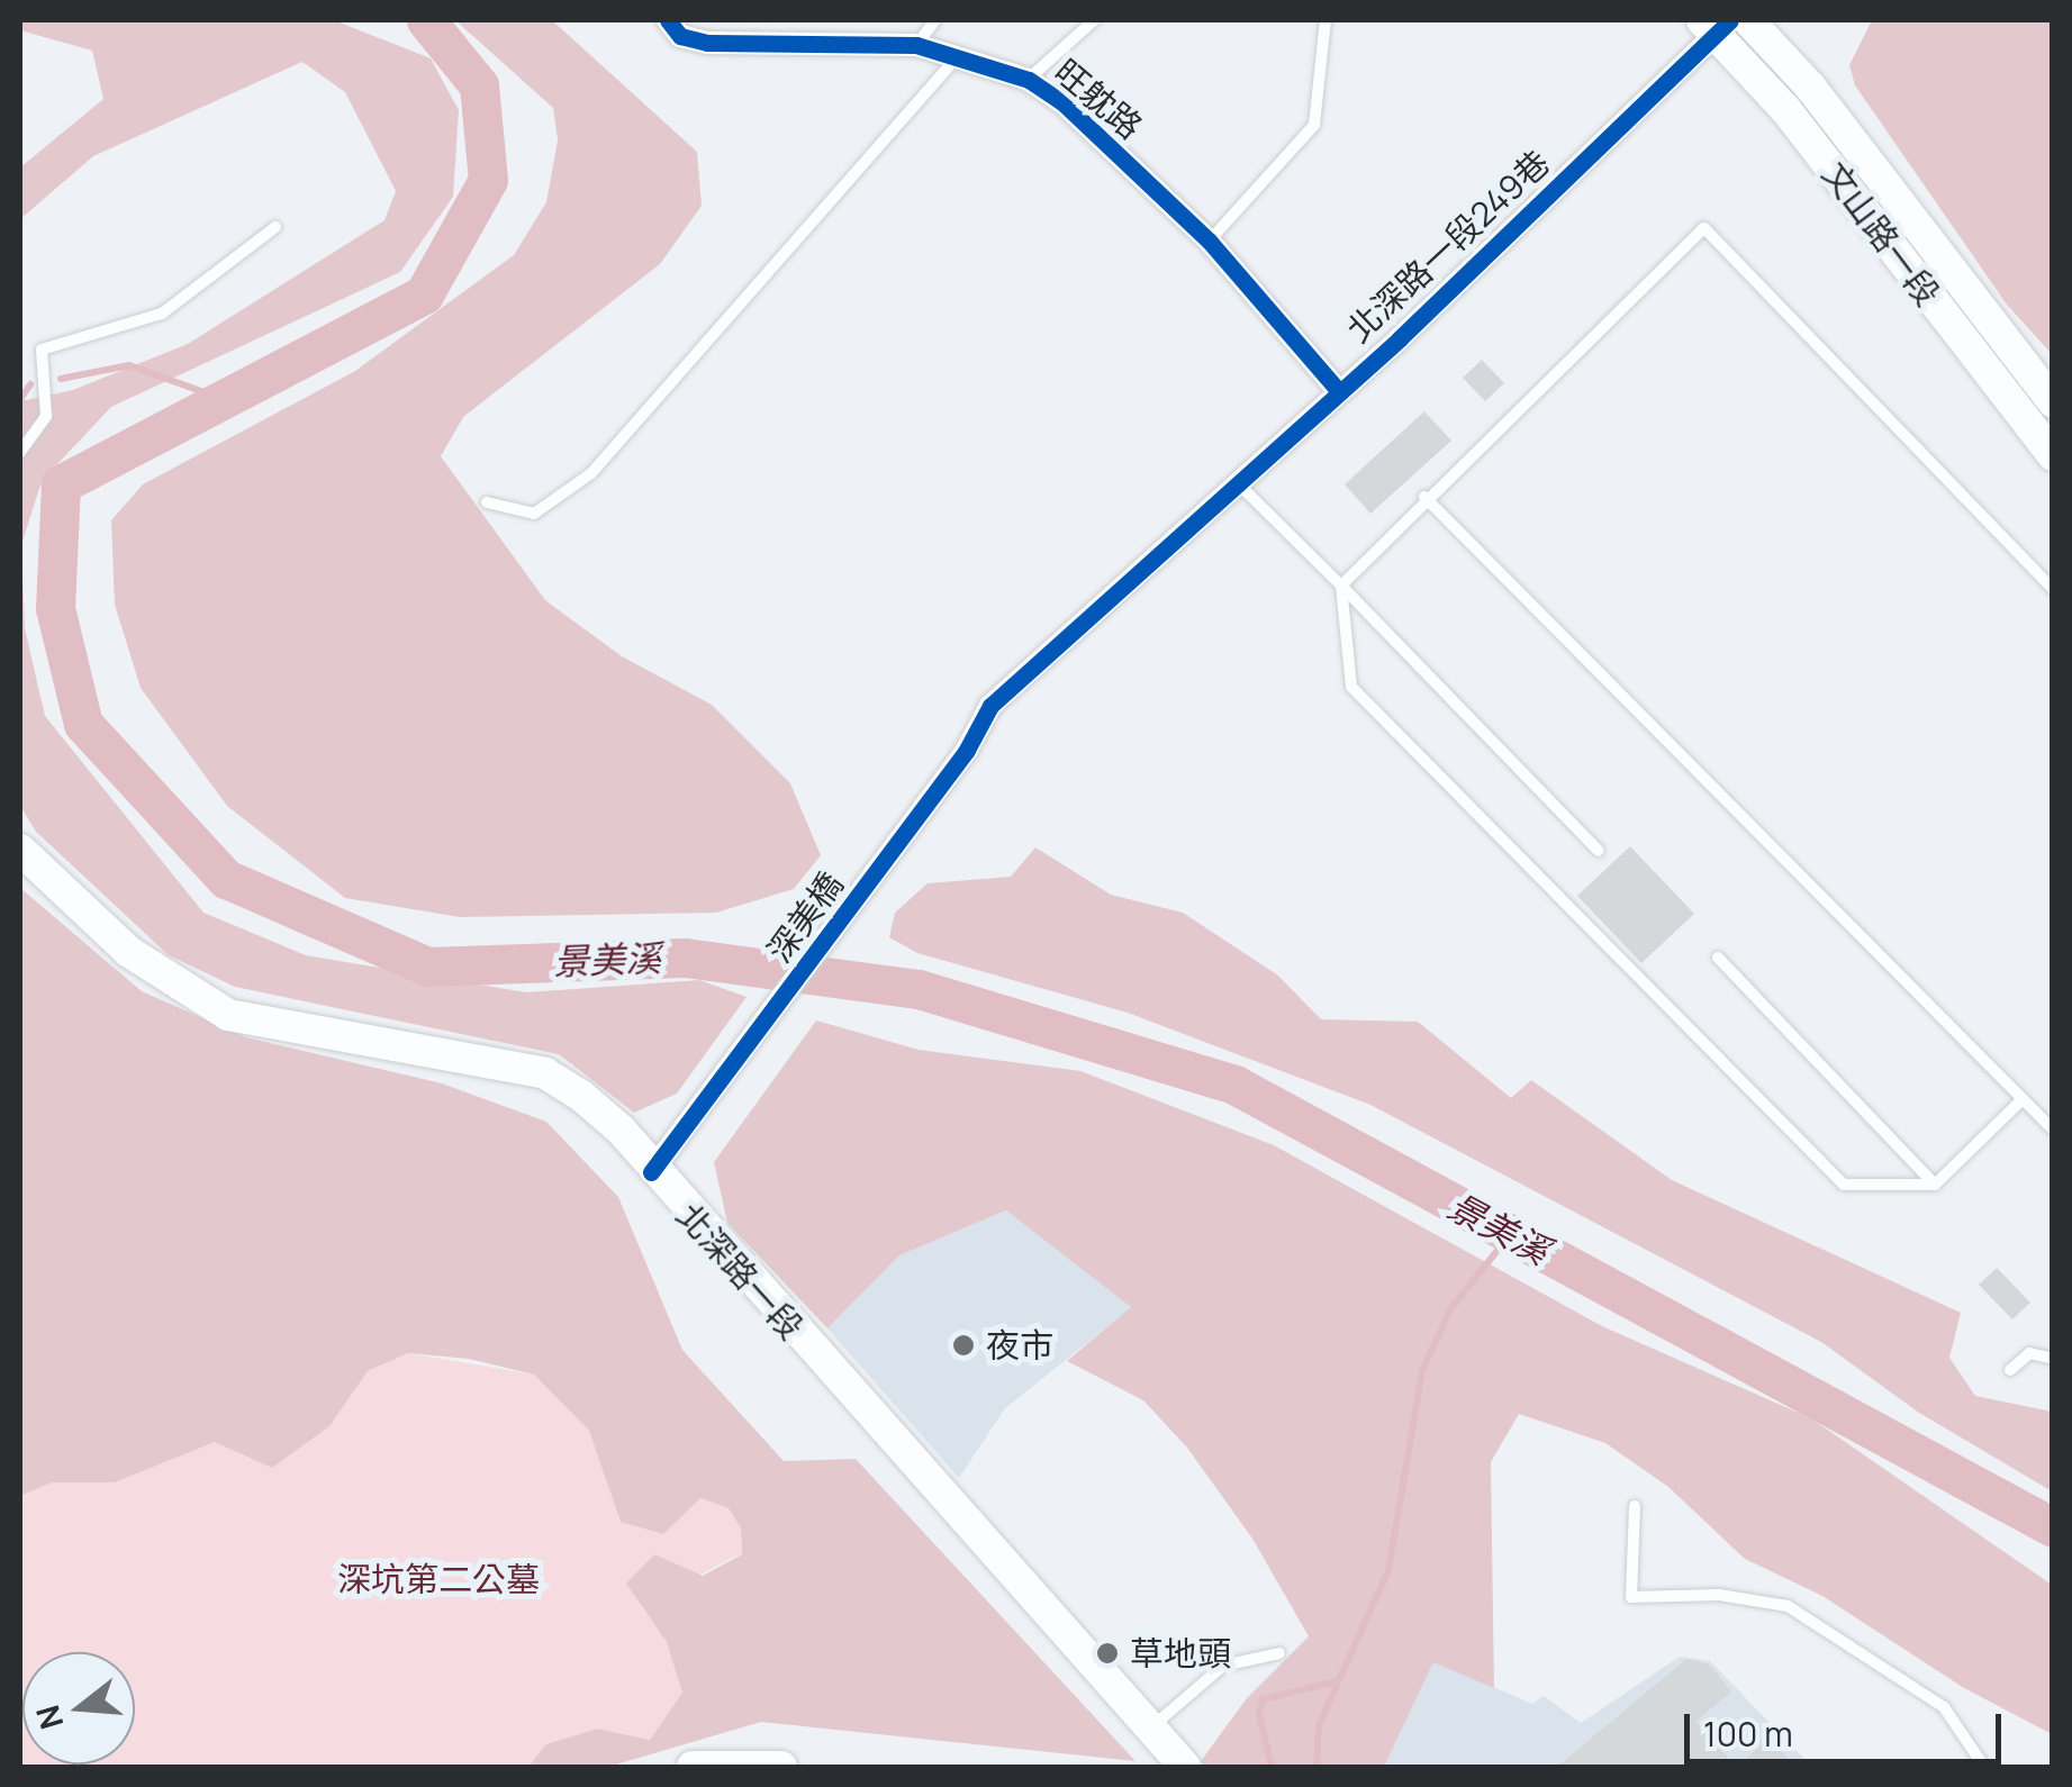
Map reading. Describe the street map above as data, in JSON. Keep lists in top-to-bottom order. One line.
{"streets":{"main road":["文山路一段","北深路一段"],"street":["旺躭路","北深路一段249巷","深美橋"]},"crossings":[["旺躭路","北深路一段249巷"],["文山路一段","北深路一段249巷"],["北深路一段249巷","深美橋"],["深美橋","北深路一段"]],"water":["景美溪"],"parks":["深坑第二公墓"],"places":["夜市","草地頭"],"scale_bar":"100 m","north":"left"}
